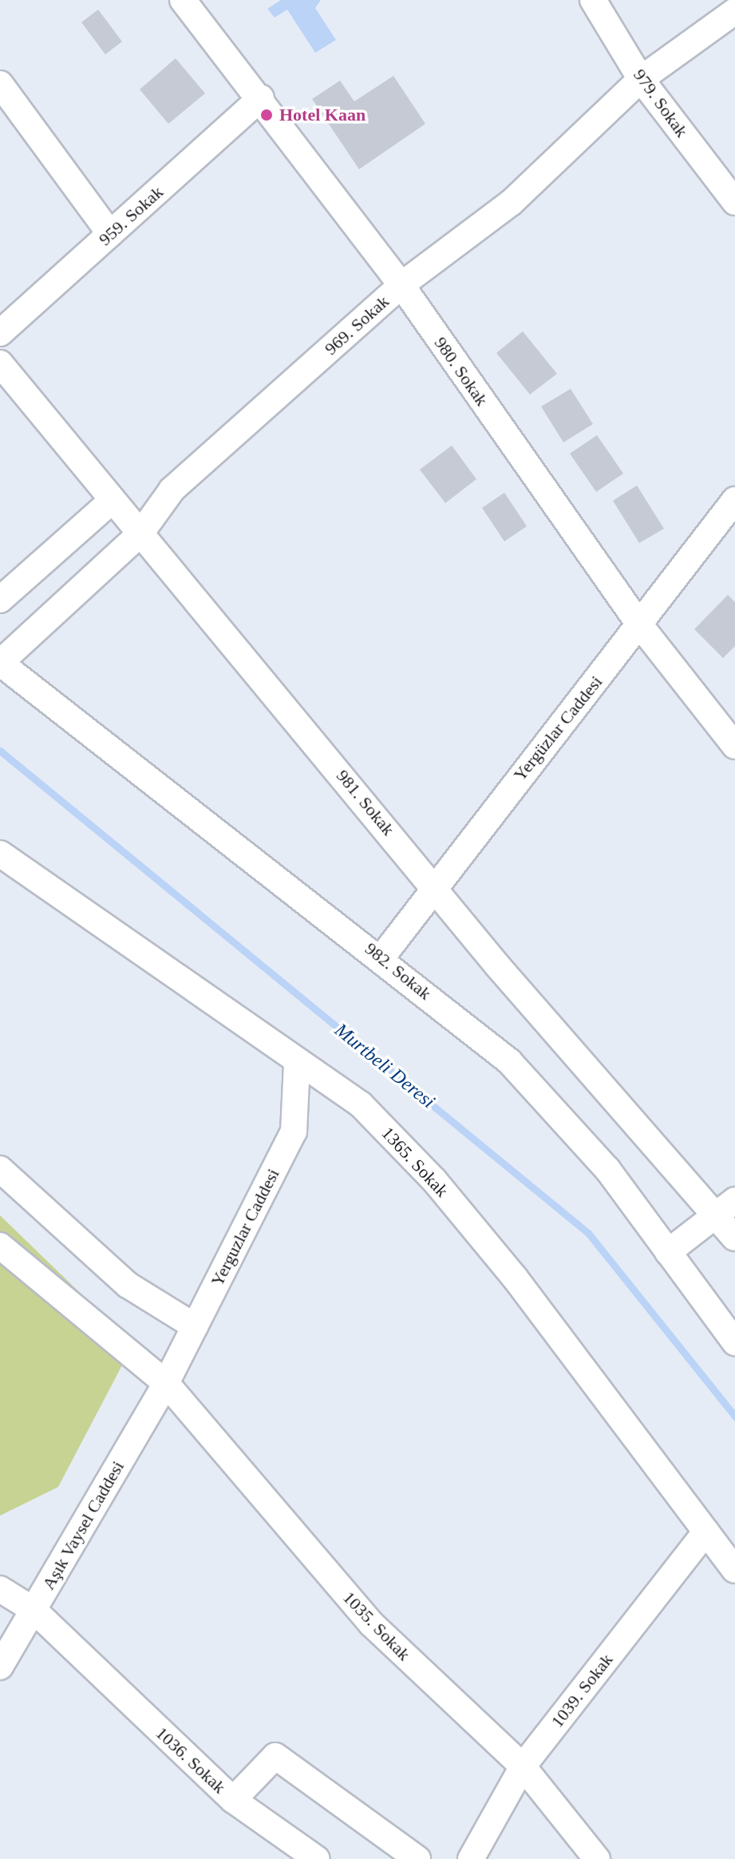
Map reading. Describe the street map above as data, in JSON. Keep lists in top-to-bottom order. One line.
{"streets":{"street":["979. Sokak","959. Sokak","969. Sokak","980. Sokak","Yergüzlar Caddesi","981. Sokak","982. Sokak","1365. Sokak","Yerguzlar Caddesi","Aşık Vaysel Caddesi","1035. Sokak","1039. Sokak","1036. Sokak"]},"crossings":[["979. Sokak","969. Sokak"],["959. Sokak","980. Sokak"],["969. Sokak","980. Sokak"],["969. Sokak","981. Sokak"],["969. Sokak","982. Sokak"],["980. Sokak","Yergüzlar Caddesi"],["Yergüzlar Caddesi","981. Sokak"],["Yergüzlar Caddesi","982. Sokak"],["1365. Sokak","Yerguzlar Caddesi"],["1365. Sokak","1039. Sokak"],["Yerguzlar Caddesi","Aşık Vaysel Caddesi"],["Yerguzlar Caddesi","1035. Sokak"],["Aşık Vaysel Caddesi","1035. Sokak"],["Aşık Vaysel Caddesi","1036. Sokak"],["1035. Sokak","1039. Sokak"]],"water":["Murtbeli Deresi"],"places":["Hotel Kaan"]}
